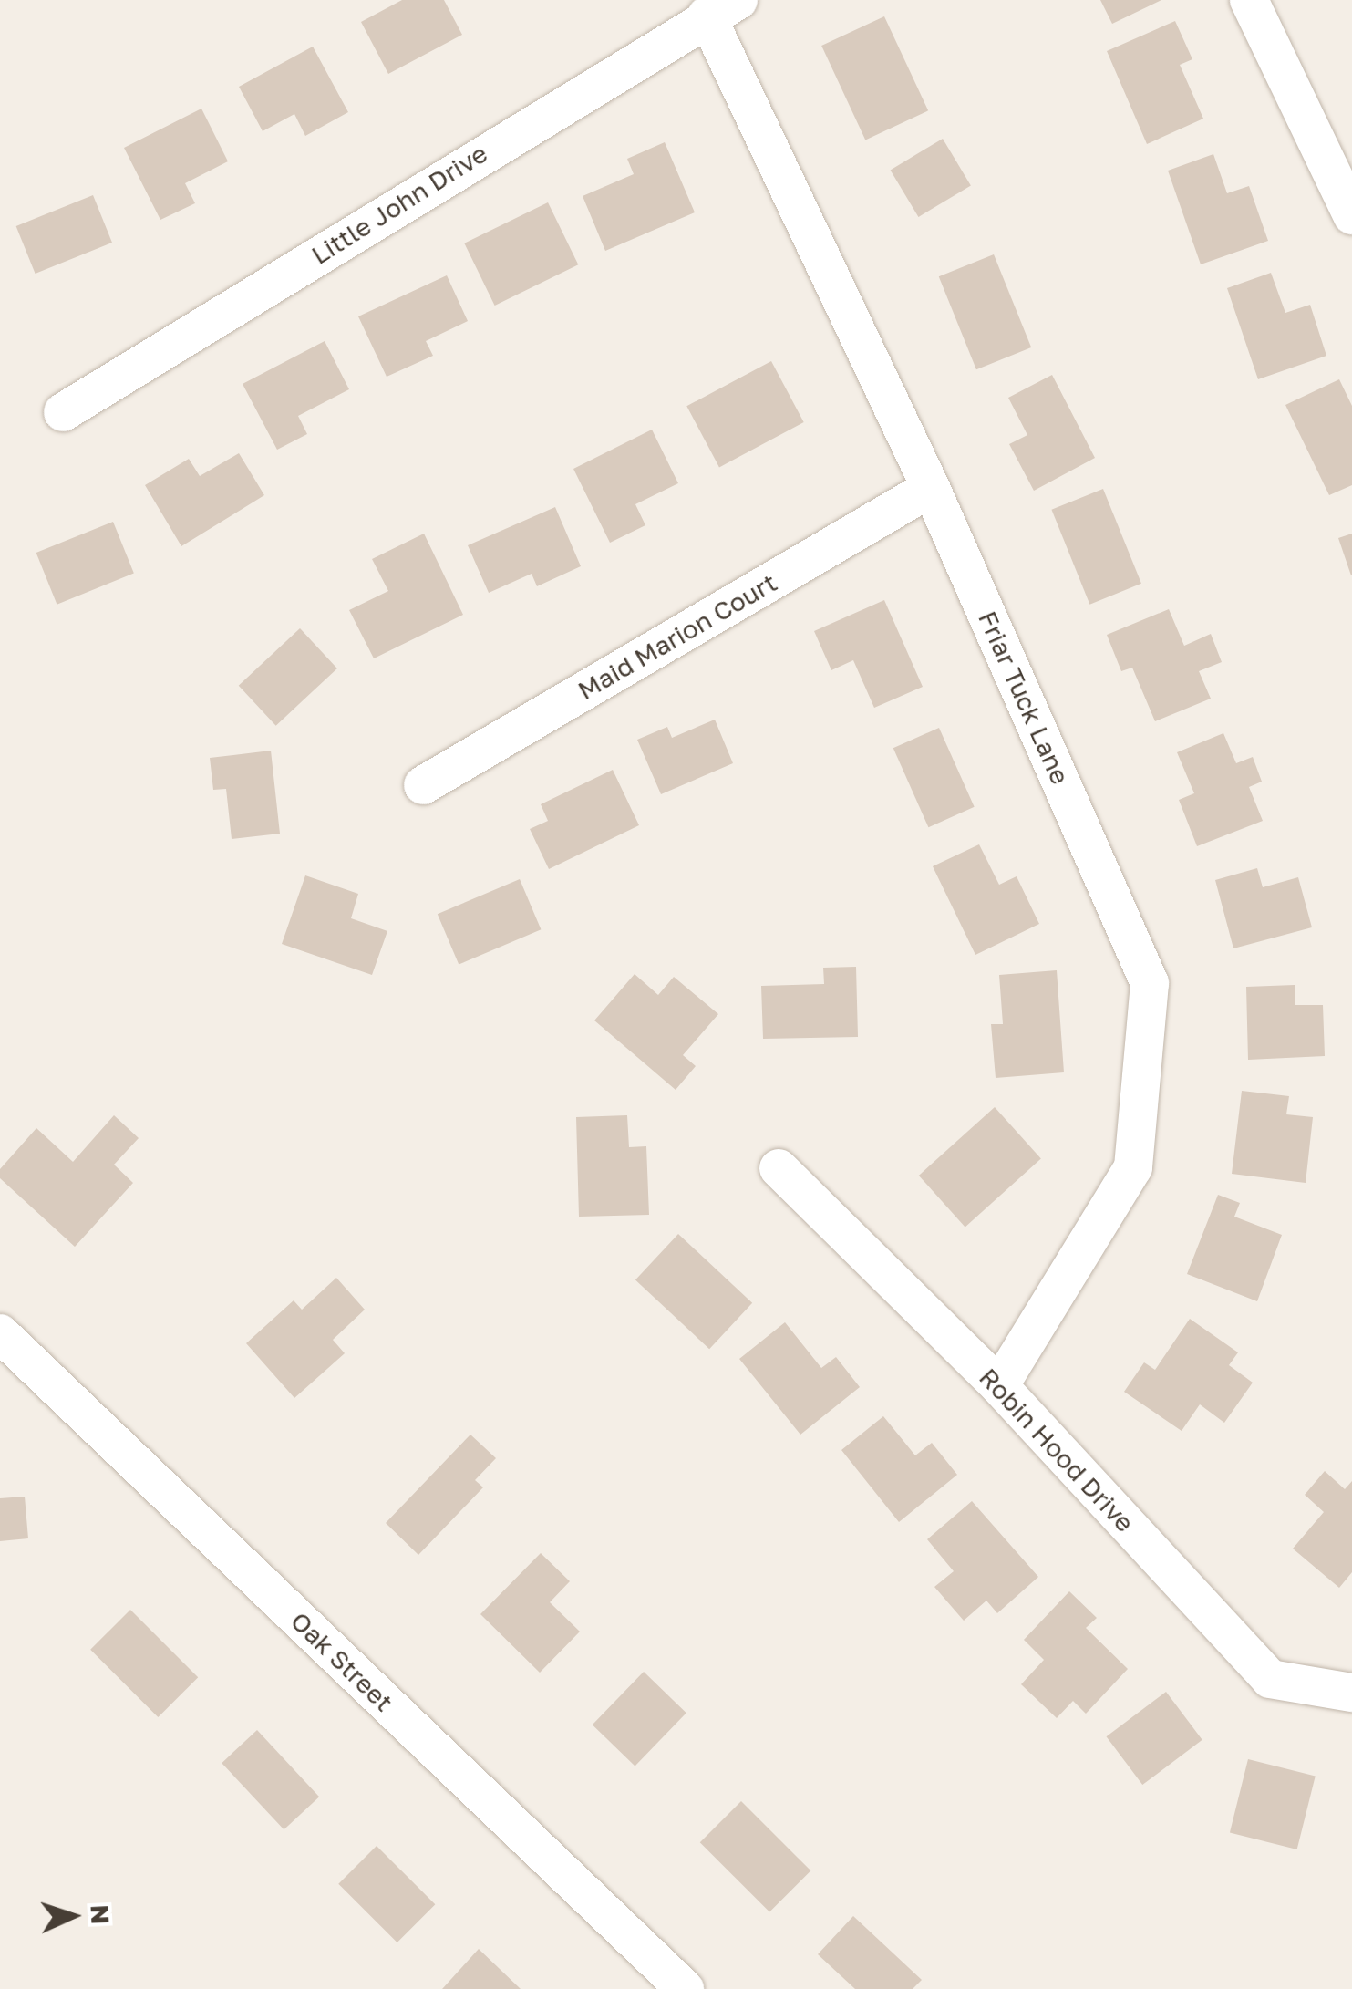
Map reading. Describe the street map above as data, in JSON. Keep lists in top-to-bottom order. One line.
{"streets":{"street":["Little John Drive","Maid Marion Court","Friar Tuck Lane","Robin Hood Drive","Oak Street"]},"crossings":[["Little John Drive","Friar Tuck Lane"],["Maid Marion Court","Friar Tuck Lane"],["Friar Tuck Lane","Robin Hood Drive"]],"north":"right"}
